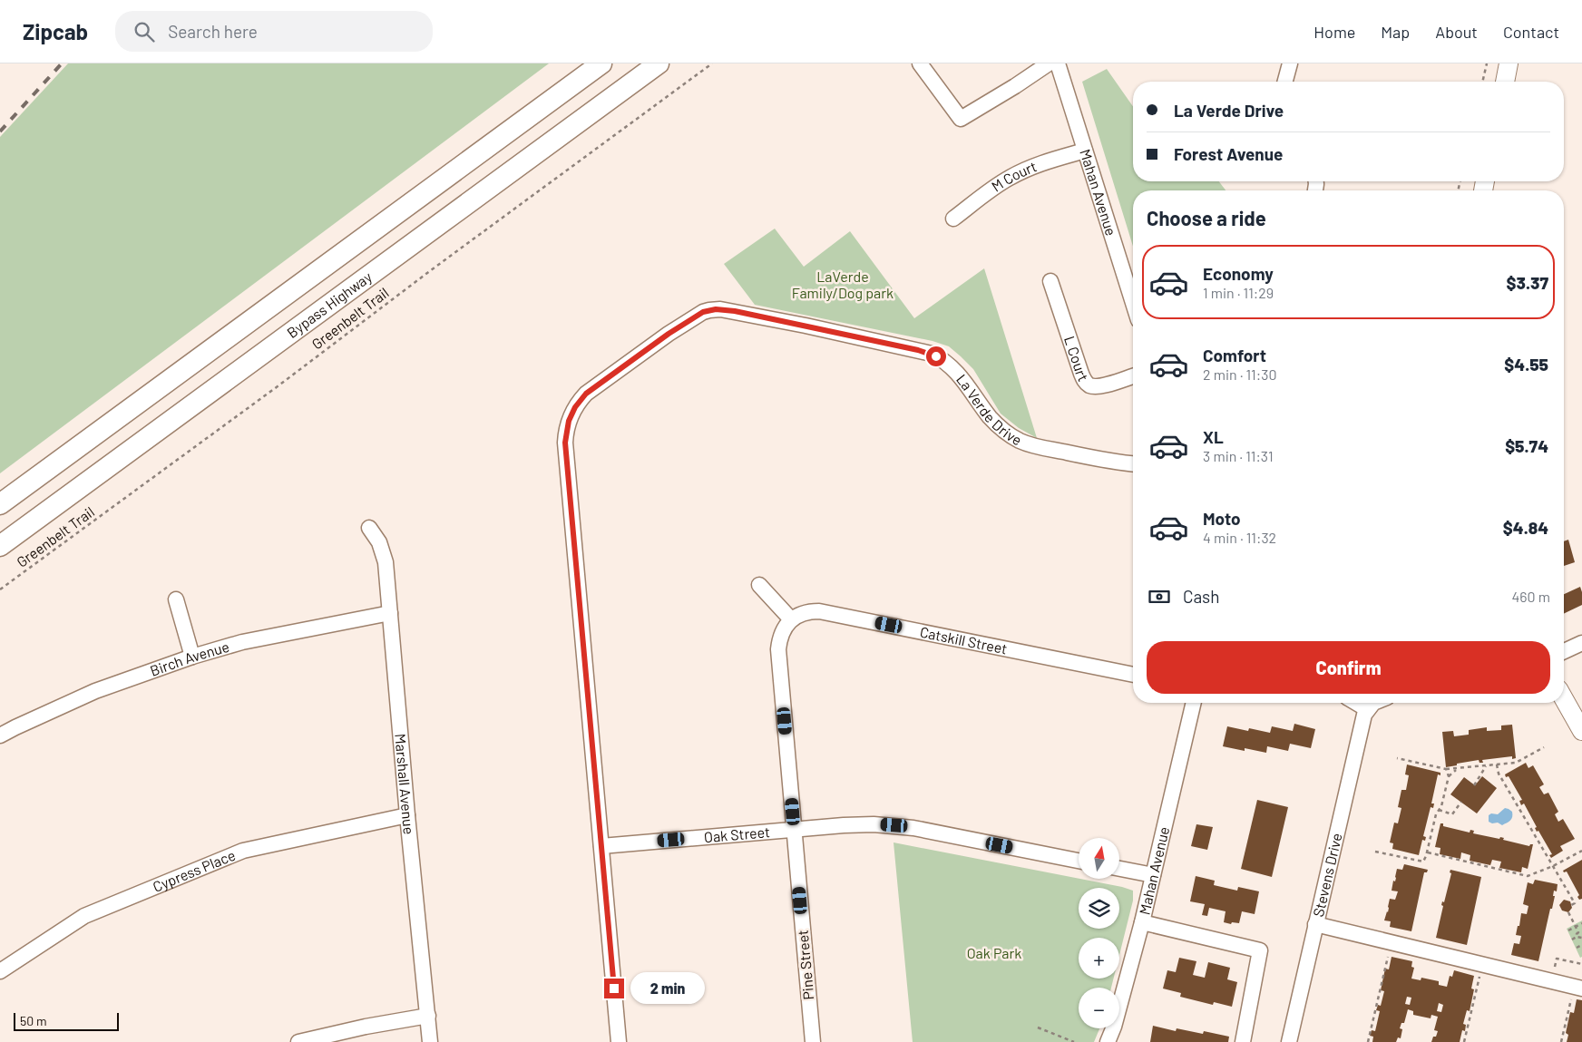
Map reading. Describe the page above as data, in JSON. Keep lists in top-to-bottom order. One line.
{"streets":{"highway":["Bypass Highway"],"street":["M Court","Mahan Avenue","L Court","La Verde Drive","Catskill Street","Birch Avenue","Marshall Avenue","Oak Street","Cypress Place","Stevens Drive","Pine Street"],"path":["Greenbelt Trail"]},"crossings":[["M Court","Mahan Avenue"],["La Verde Drive","Oak Street"],["Catskill Street","Pine Street"],["Birch Avenue","Marshall Avenue"],["Marshall Avenue","Cypress Place"],["Oak Street","Pine Street"]],"parks":["LaVerde Family/Dog park","Oak Park"],"scale_bar":"50 m","north":"top","page":{"header":"Zipcab","search":"Search here","nav":["Home","Map","About","Contact"],"banner":["La Verde Drive","Forest Avenue"],"heading":"Choose a ride","list":[{"name":"Economy","note":"1 min · 11:29","value":"$3.37"},{"name":"Comfort","note":"2 min · 11:30","value":"$4.55"},{"name":"XL","note":"3 min · 11:31","value":"$5.74"},{"name":"Moto","note":"4 min · 11:32","value":"$4.84"}],"pay":["Cash","460 m"],"buttons":"Confirm","map_buttons":["+","−"],"bubble":"2 min","scale":"50 m"}}
